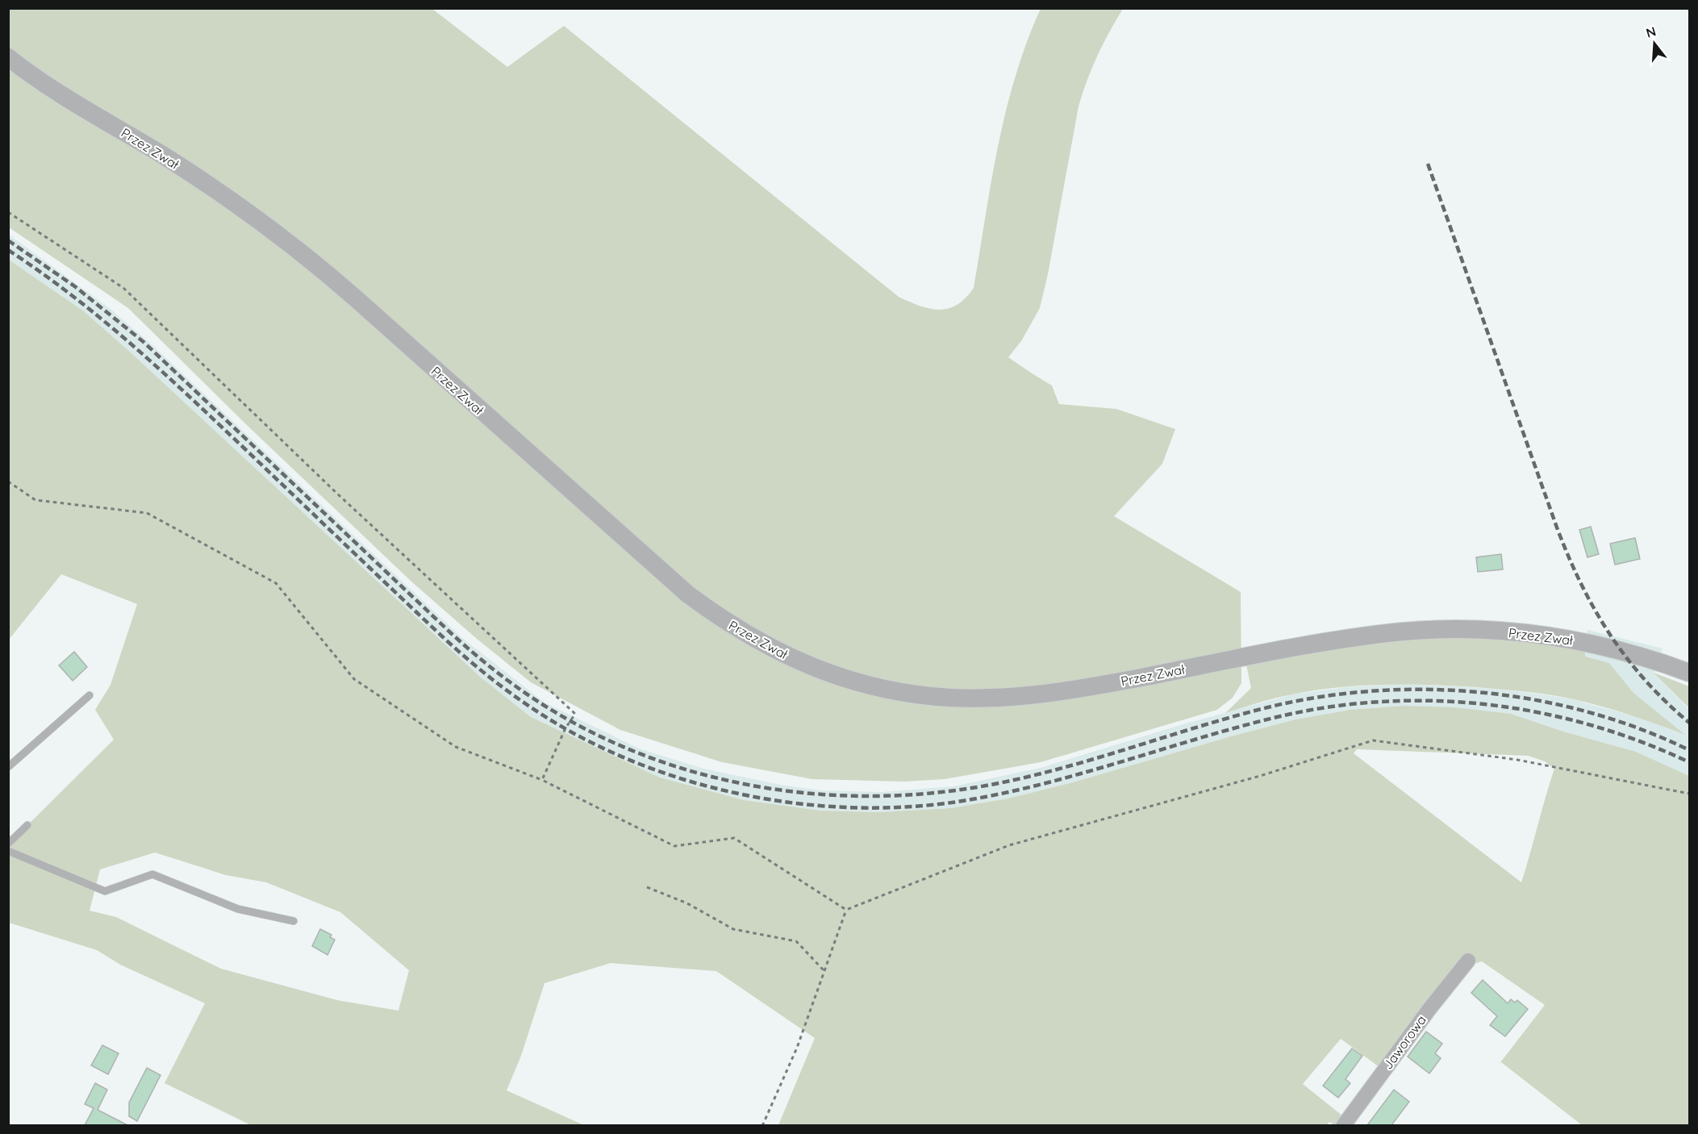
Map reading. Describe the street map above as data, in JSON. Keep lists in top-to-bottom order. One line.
{"streets":{"street":["Przez Zwał","Jaworowa"]},"north":"top"}
